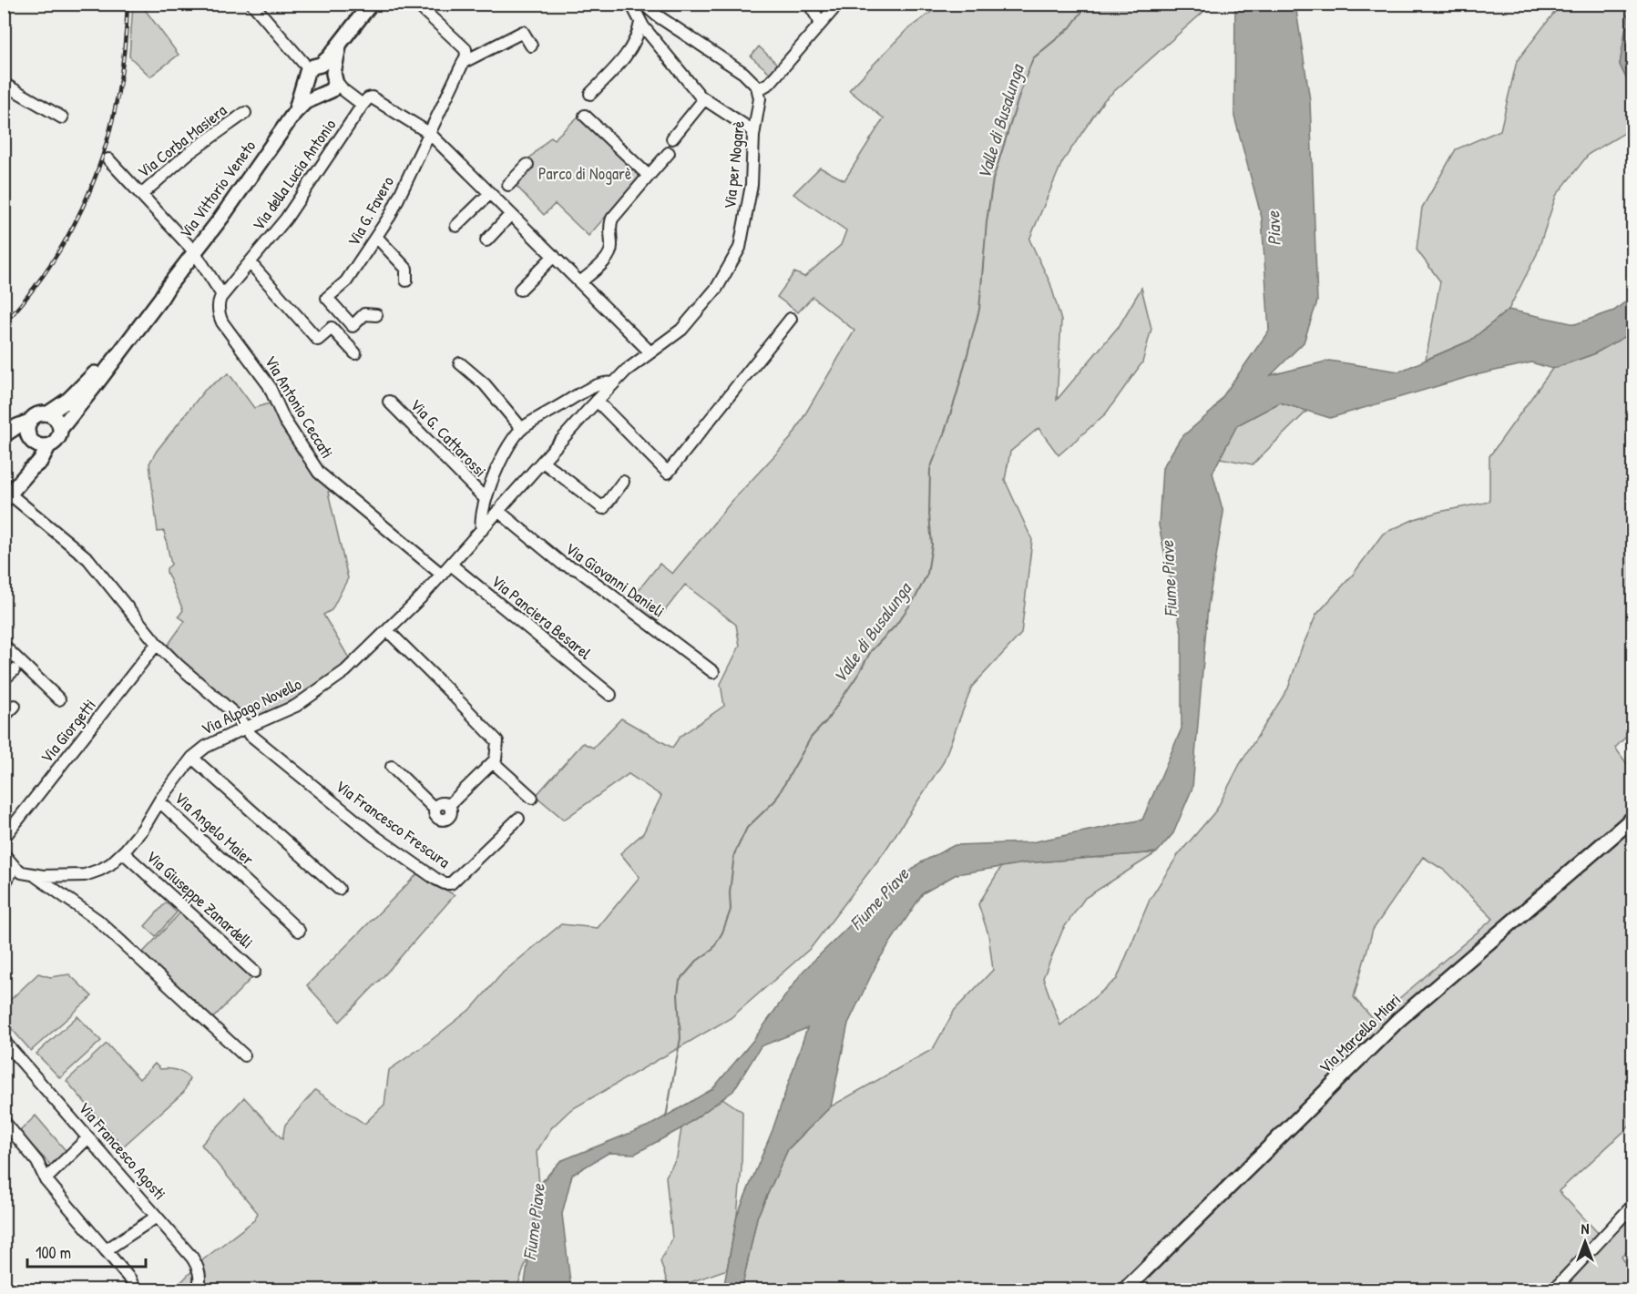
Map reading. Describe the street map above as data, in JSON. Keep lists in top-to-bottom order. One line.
{"streets":{"main road":["Via Vittorio Veneto","Via Marcello Miari"],"street":["Via Corba Masiera","Via per Nogarè","Via della Lucia Antonio","Via G. Favero","Via Antonio Ceccati","Via G. Cattarossi","Via Giovanni Danieli","Via Panciera Besarel","Via Alpago Novello","Via Giorgetti","Via Francesco Frescura","Via Angelo Maier","Via Giuseppe Zanardelli","Via Francesco Agosti"]},"crossings":[["Via per Nogarè","Via Antonio Ceccati"],["Via per Nogarè","Via G. Cattarossi"],["Via per Nogarè","Via Giovanni Danieli"],["Via per Nogarè","Via Panciera Besarel"],["Via per Nogarè","Via Alpago Novello"],["Via della Lucia Antonio","Via Antonio Ceccati"],["Via Vittorio Veneto","Via Francesco Frescura"],["Via Alpago Novello","Via Francesco Frescura"],["Via Alpago Novello","Via Angelo Maier"],["Via Alpago Novello","Via Giuseppe Zanardelli"],["Via Giorgetti","Via Francesco Frescura"]],"water":["Valle di Busalunga","Piave","Fiume Piave"],"parks":["Parco di Nogarè"],"scale_bar":"100 m","north":"top"}
